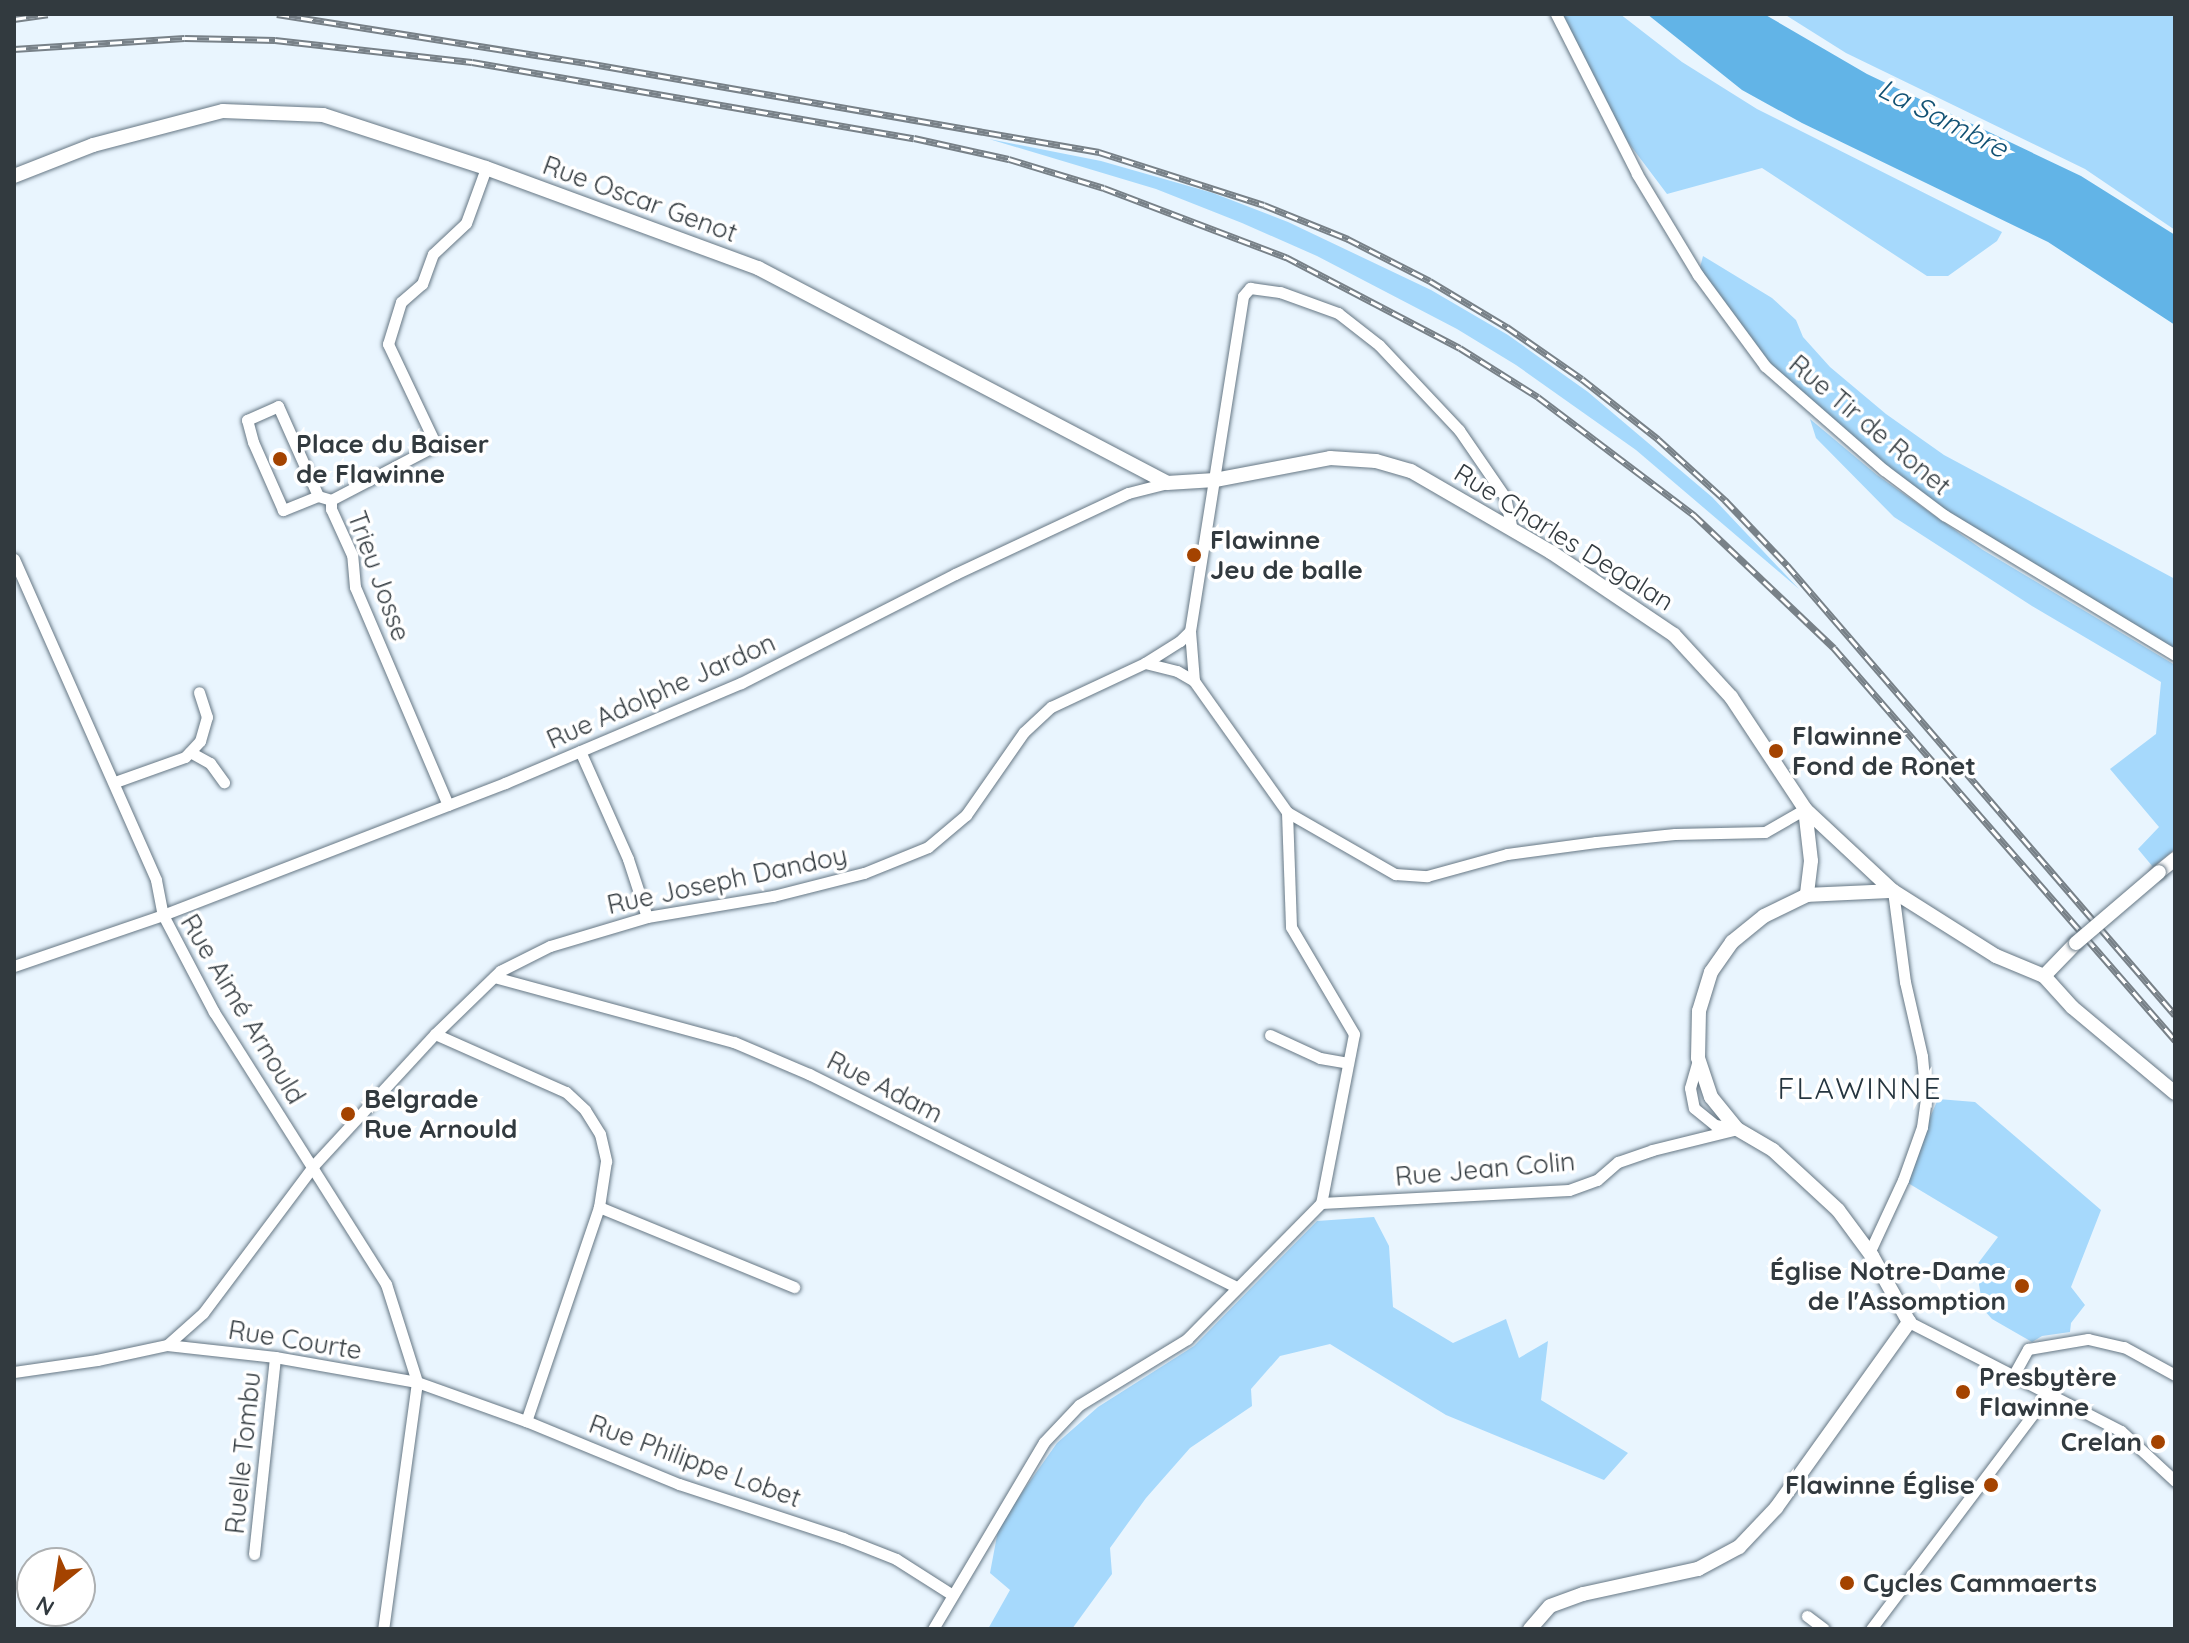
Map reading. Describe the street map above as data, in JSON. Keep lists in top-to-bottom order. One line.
{"streets":{"street":["Rue Oscar Genot","Rue Tir de Ronet","Rue Charles Degalan","Trieu Josse","Rue Adolphe Jardon","Rue Joseph Dandoy","Rue Aimé Arnould","Rue Adam","Rue Jean Colin","Rue Courte","Ruelle Tombu","Rue Philippe Lobet"]},"crossings":[["Rue Oscar Genot","Trieu Josse"],["Rue Oscar Genot","Rue Adolphe Jardon"],["Trieu Josse","Rue Adolphe Jardon"],["Rue Adolphe Jardon","Rue Aimé Arnould"],["Rue Joseph Dandoy","Rue Aimé Arnould"],["Rue Joseph Dandoy","Rue Adam"],["Rue Joseph Dandoy","Rue Courte"],["Rue Aimé Arnould","Rue Courte"],["Rue Aimé Arnould","Rue Philippe Lobet"],["Rue Courte","Ruelle Tombu"],["Rue Courte","Rue Philippe Lobet"]],"districts":["FLAWINNE"],"water":["La Sambre"],"places":["Place du Baiser de Flawinne","Flawinne Jeu de balle","Flawinne Fond de Ronet","Belgrade Rue Arnould","Église Notre-Dame de l'Assomption","Presbytère Flawinne","Crelan","Flawinne Église","Cycles Cammaerts"],"north":"bottom left"}
